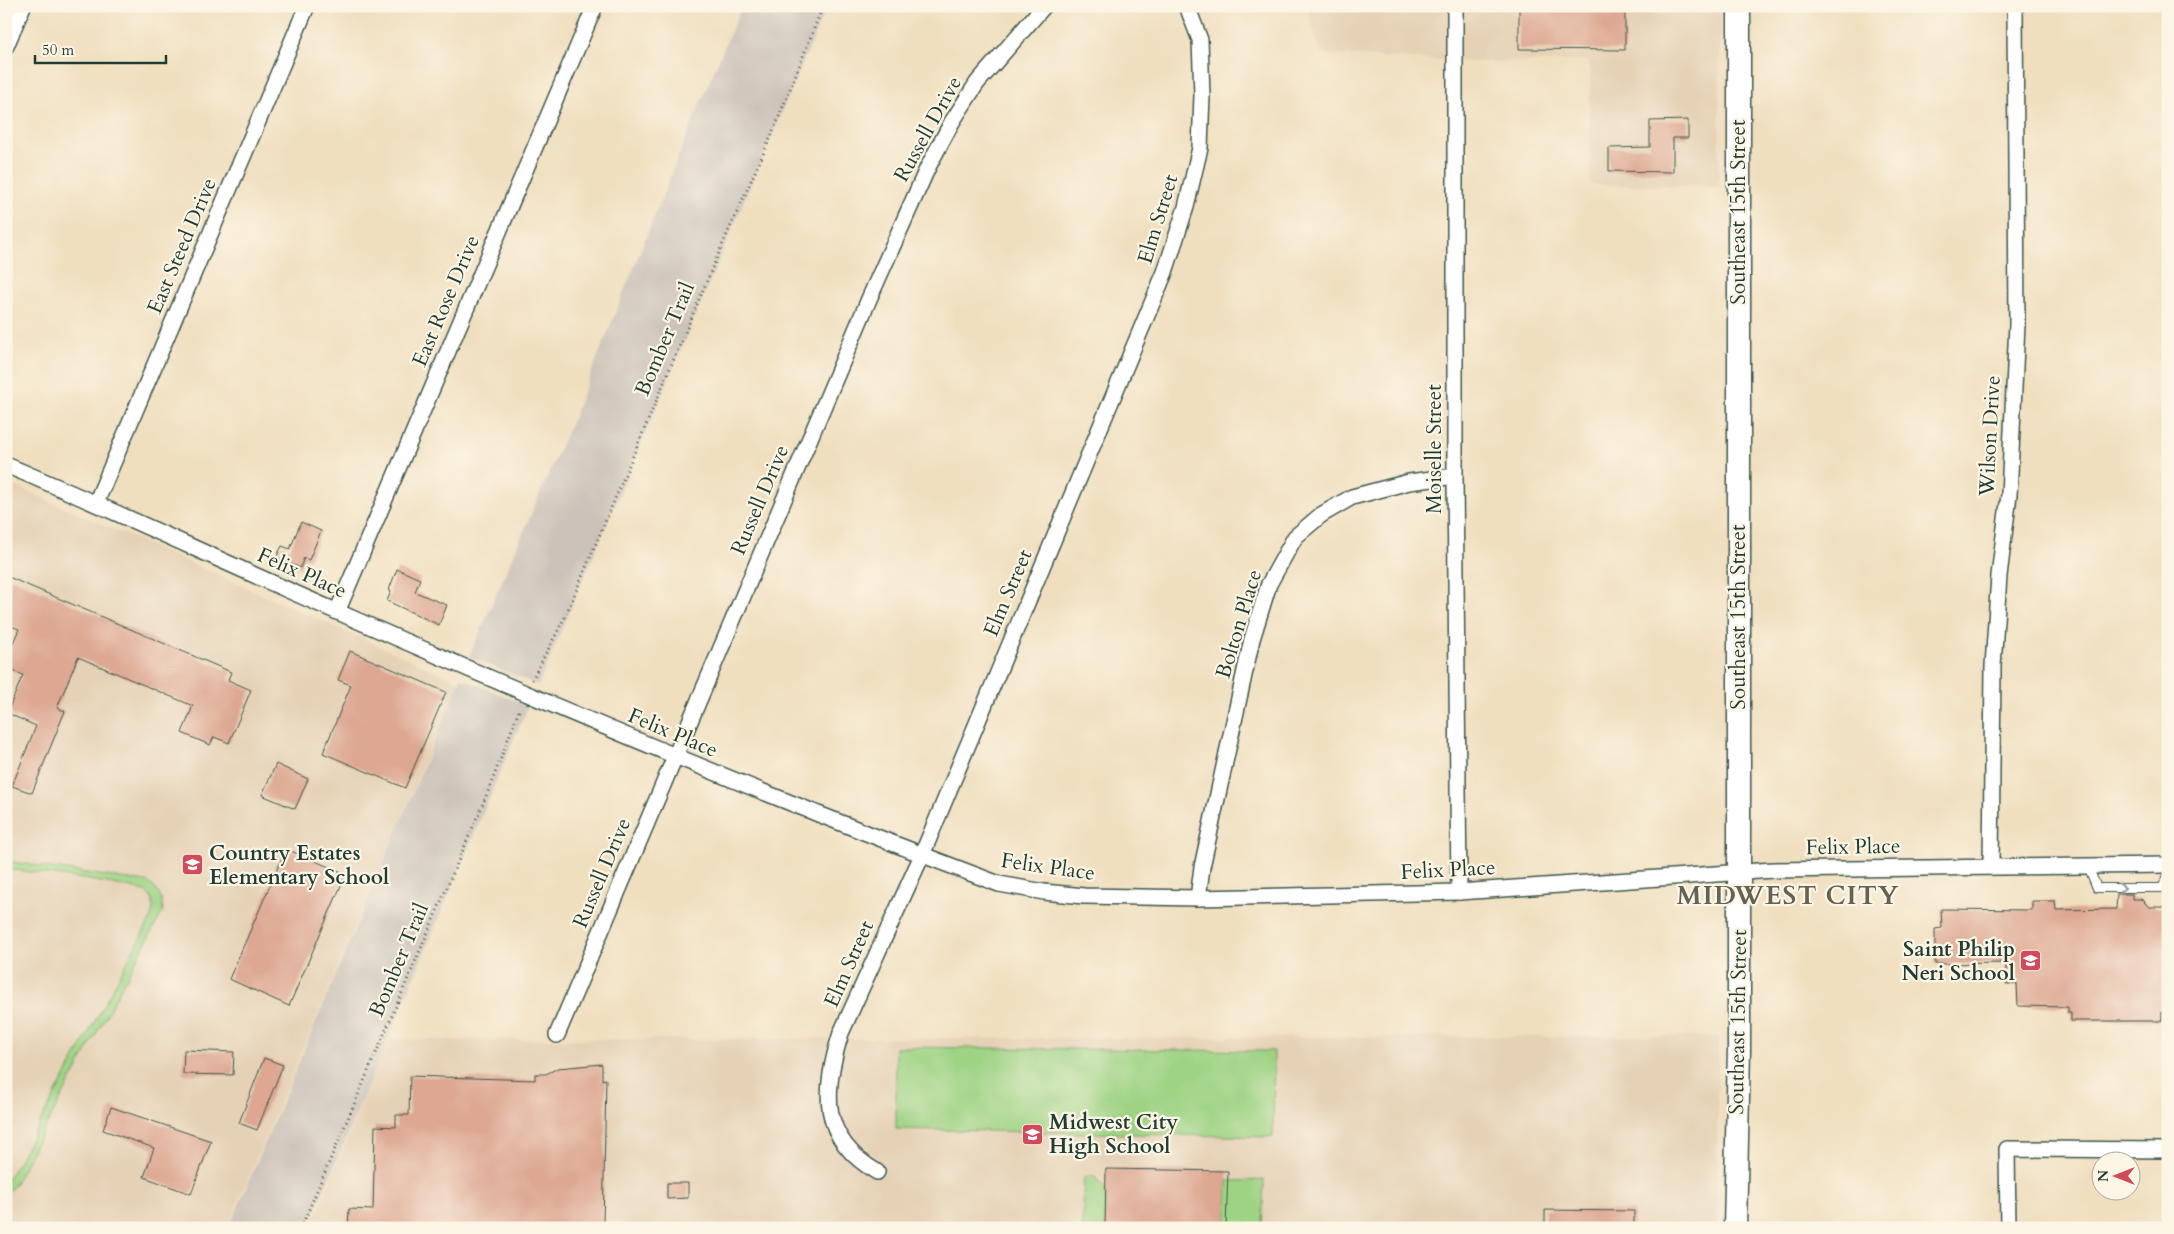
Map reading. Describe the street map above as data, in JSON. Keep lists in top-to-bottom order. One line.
{"streets":{"main road":["Southeast 15th Street"],"street":["Russell Drive","Elm Street","East Steed Drive","East Rose Drive","Wilson Drive","Moiselle Street","Felix Place","Bolton Place"],"path":["Bomber Trail"]},"crossings":[["Russell Drive","Felix Place"],["Southeast 15th Street","Felix Place"],["Elm Street","Felix Place"],["East Steed Drive","Felix Place"],["East Rose Drive","Felix Place"],["Wilson Drive","Felix Place"],["Moiselle Street","Felix Place"],["Moiselle Street","Bolton Place"],["Felix Place","Bolton Place"]],"districts":["MIDWEST CITY"],"places":{"school or university":["Country Estates Elementary School","Saint Philip Neri School","Midwest City High School"]},"scale_bar":"50 m","north":"left"}
